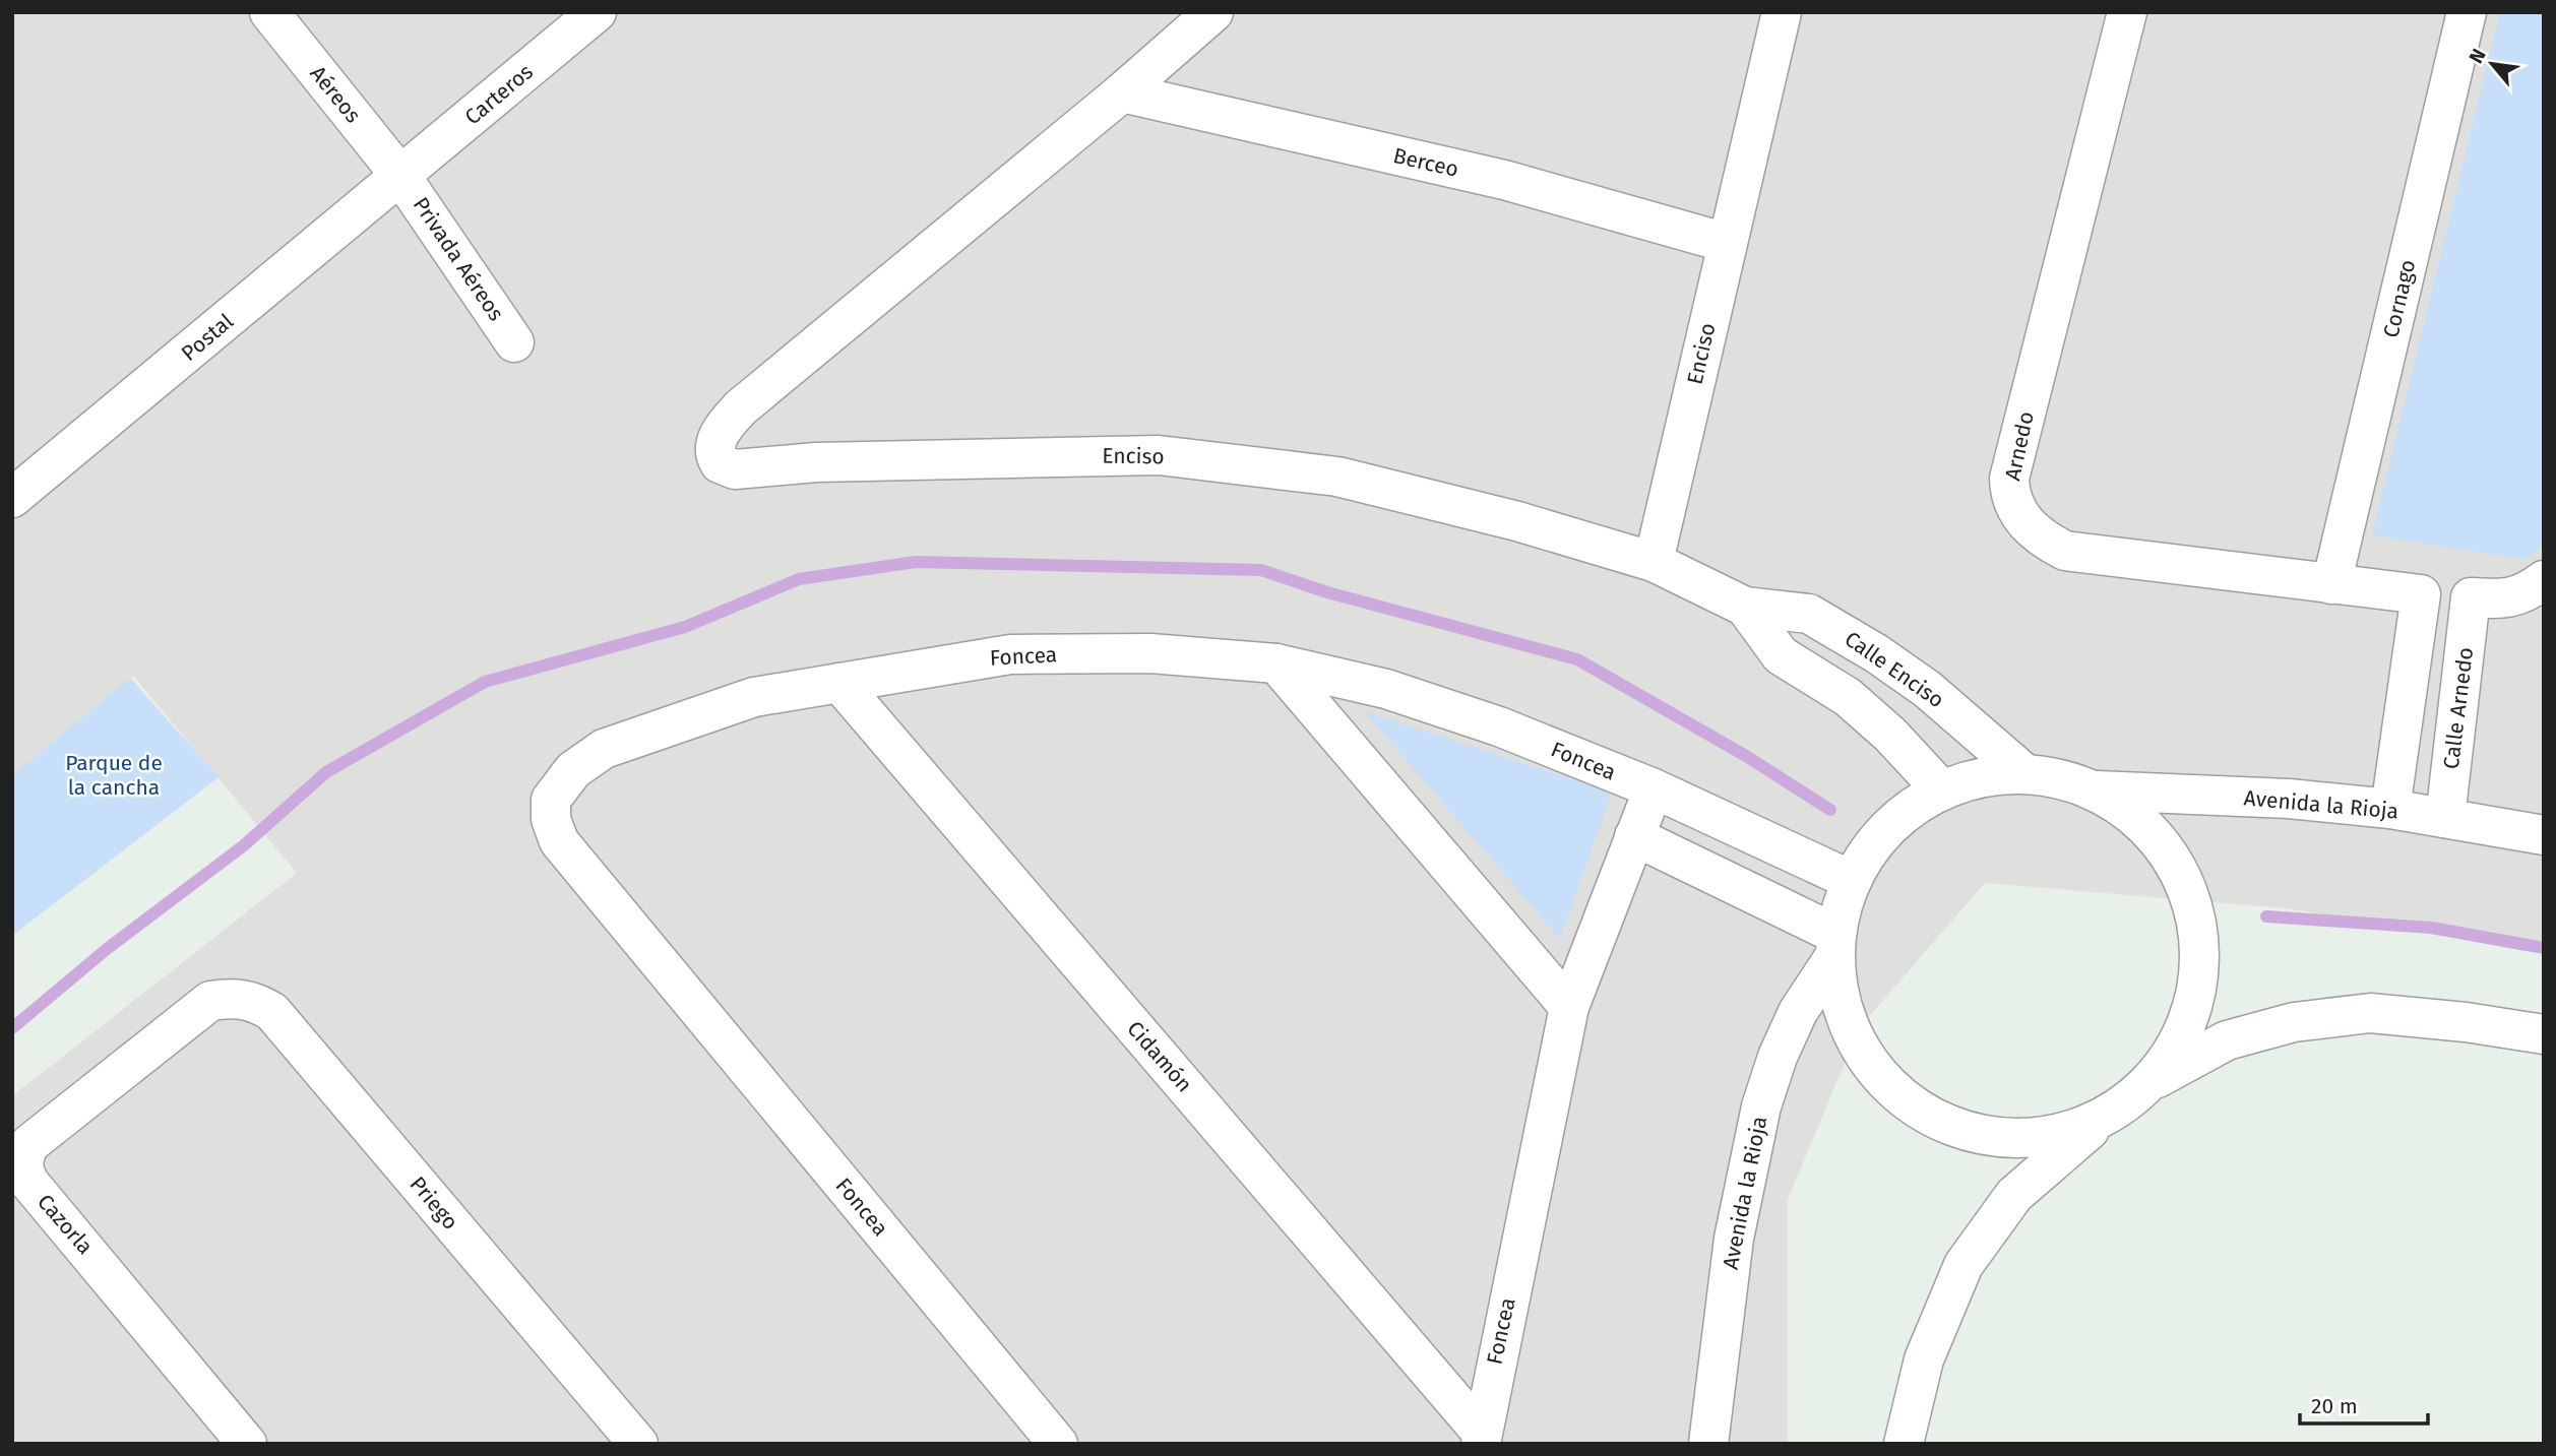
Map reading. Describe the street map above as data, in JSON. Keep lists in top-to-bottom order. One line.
{"streets":{"street":["Aéreos","Carteros","Berceo","Privada Aéreos","Cornago","Postal","Enciso","Arnedo","Foncea","Calle Enciso","Calle Arnedo","Avenida la Rioja","Cidamón","Priego","Cazorla"]},"crossings":[["Aéreos","Carteros"],["Aéreos","Privada Aéreos"],["Aéreos","Postal"],["Carteros","Privada Aéreos"],["Carteros","Postal"],["Berceo","Enciso"],["Privada Aéreos","Postal"],["Cornago","Arnedo"],["Enciso","Calle Enciso"],["Arnedo","Avenida la Rioja"],["Foncea","Cidamón"],["Calle Arnedo","Avenida la Rioja"],["Priego","Cazorla"]],"parks":["Parque de la cancha"],"scale_bar":"20 m","north":"top left"}
